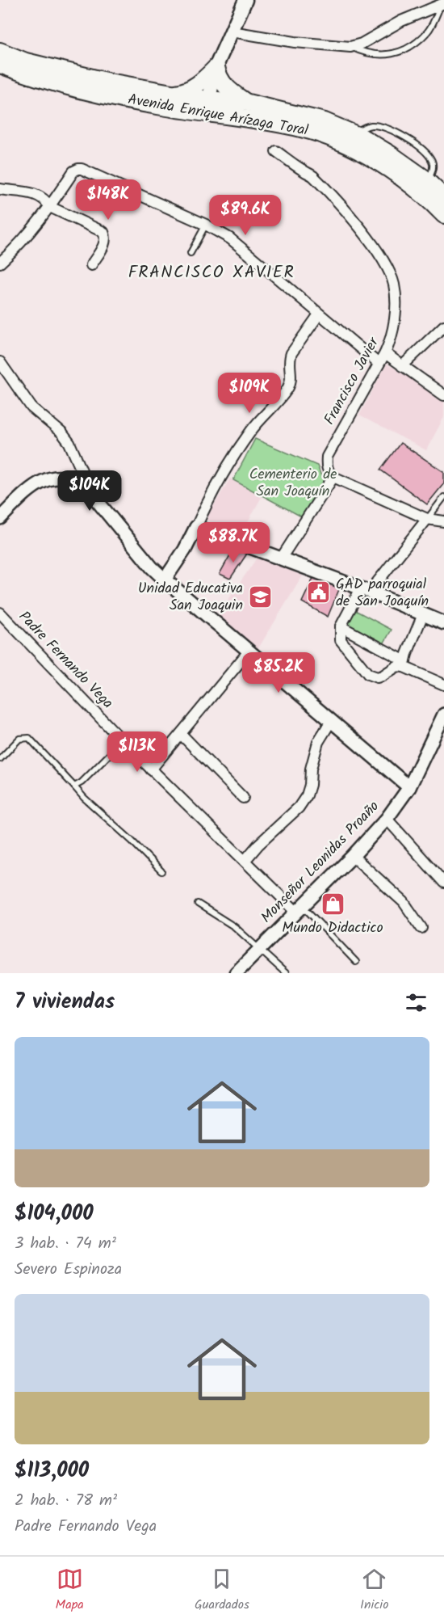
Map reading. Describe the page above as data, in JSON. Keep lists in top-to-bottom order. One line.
{"streets":{"main road":["Avenida Enrique Arízaga Toral"],"street":["Francisco Javier","Padre Fernando Vega","Monseñor Leonidas Proaño"]},"crossings":[["Padre Fernando Vega","Monseñor Leonidas Proaño"]],"districts":["FRANCISCO XAVIER"],"parks":["Cementerio de San Joaquín"],"places":{"public building":["GAD parroquial de San Joaquín"],"school or university":["Unidad Educativa San Joaquin"],"shop":["Mundo Didactico"]},"page":{"price":["$148K","$89.6K","$109K","$104K","$88.7K","$85.2K","$113K"],"heading":"7 viviendas","list":[{"name":"$104,000","note":"3 hab. · 74 m² · Severo Espinoza"},{"name":"$113,000","note":"2 hab. · 78 m² · Padre Fernando Vega"}],"tabs":["Mapa","Guardados","Inicio"]}}
